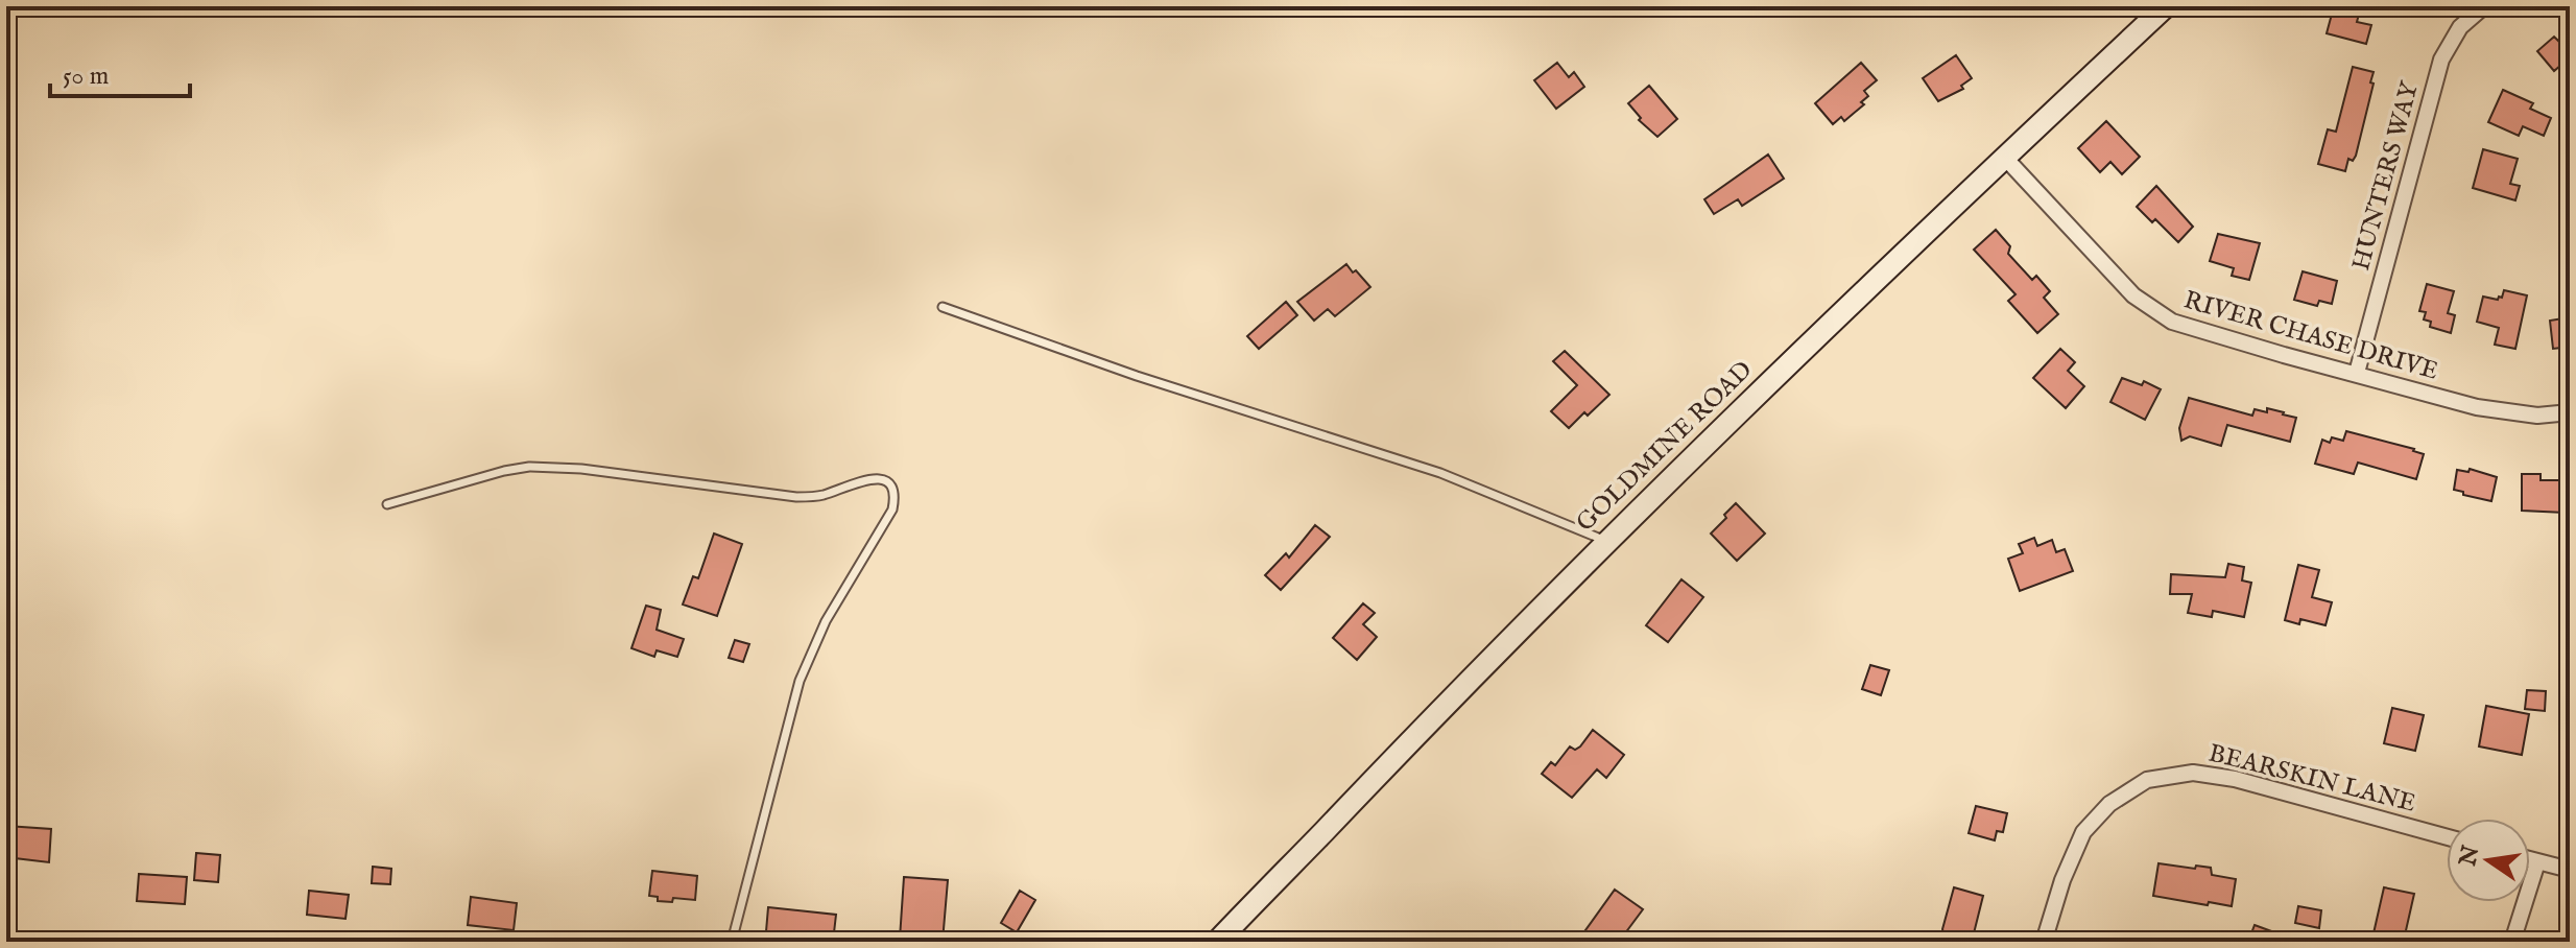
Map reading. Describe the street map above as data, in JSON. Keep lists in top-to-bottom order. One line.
{"streets":{"main road":["GOLDMINE ROAD"],"street":["HUNTERS WAY","RIVER CHASE DRIVE","BEARSKIN LANE"]},"crossings":[["HUNTERS WAY","RIVER CHASE DRIVE"],["RIVER CHASE DRIVE","GOLDMINE ROAD"]],"scale_bar":"50 m","north":"left"}
